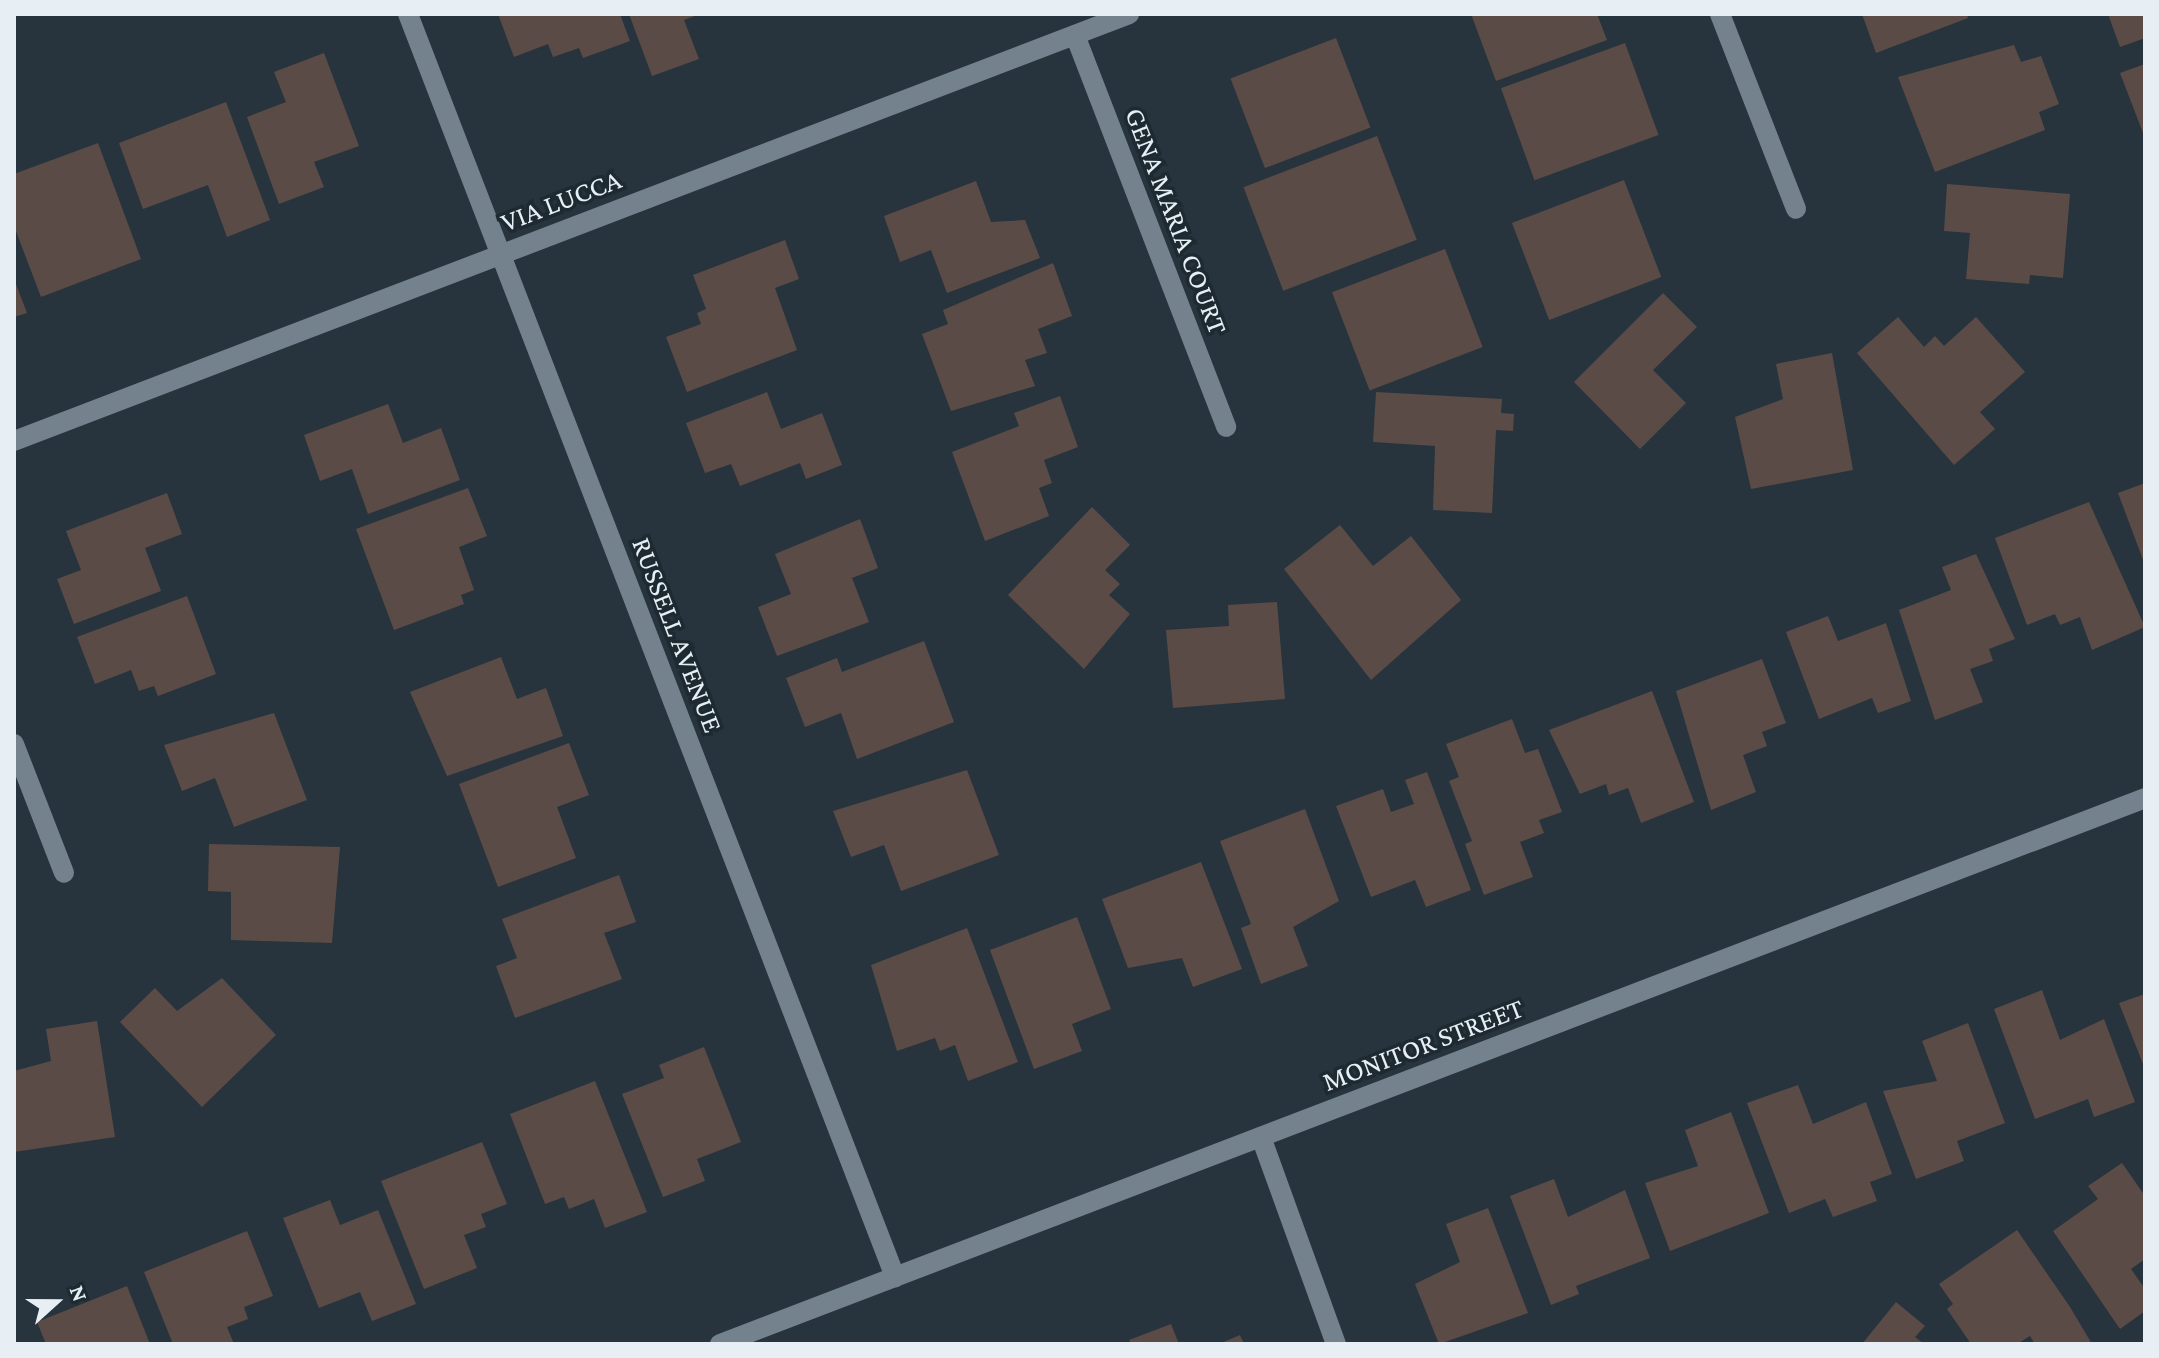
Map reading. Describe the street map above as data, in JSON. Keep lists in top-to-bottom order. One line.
{"streets":{"street":["VIA LUCCA","GENA MARIA COURT","RUSSELL AVENUE","MONITOR STREET"]},"crossings":[["VIA LUCCA","GENA MARIA COURT"],["VIA LUCCA","RUSSELL AVENUE"],["RUSSELL AVENUE","MONITOR STREET"]],"north":"right"}
